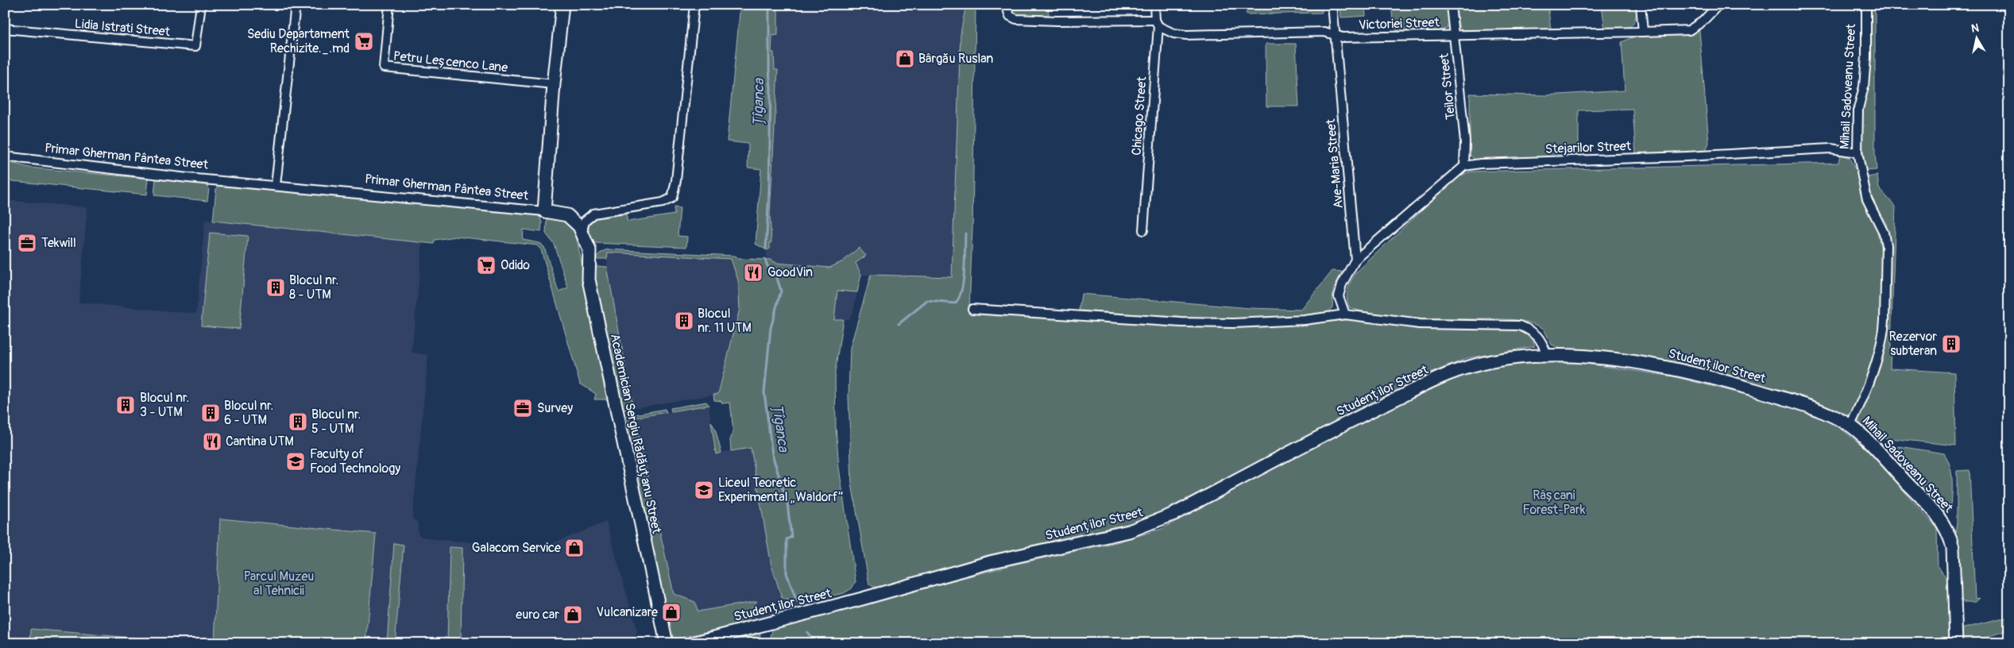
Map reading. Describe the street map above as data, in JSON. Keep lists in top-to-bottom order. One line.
{"streets":{"main road":["Mihail Sadoveanu Street","Primar Gherman Pântea Street","Studenților Street","Academician Sergiu Rădăuțanu Street"],"street":["Victoriei Street","Lidia Istrati Street","Petru Leșcenco Lane","Teilor Street","Chicago Street","Stejarilor Street","Ave-Maria Street"]},"crossings":[["Victoriei Street","Teilor Street"],["Victoriei Street","Chicago Street"],["Victoriei Street","Ave-Maria Street"],["Teilor Street","Stejarilor Street"],["Mihail Sadoveanu Street","Stejarilor Street"],["Mihail Sadoveanu Street","Studenților Street"],["Primar Gherman Pântea Street","Academician Sergiu Rădăuțanu Street"]],"water":["Țîganca"],"parks":["Râșcani Forest-Park","Parcul Muzeu al Tehnicii"],"places":{"supermarket":["Sediu Departament Rechizite._.md","Odido"],"shop":["Bârgău Ruslan","Galacom Service","Vulcanizare","euro car"],"office":["Tekwill","Survey"],"restaurant":["GoodVin","Cantina UTM"],"building":["Blocul nr. 8 - UTM","Blocul nr. 11 UTM","Rezervor subteran","Blocul nr. 3 - UTM","Blocul nr. 6 - UTM","Blocul nr. 5 - UTM"],"school or university":["Faculty of Food Technology","Liceul Teoretic Experimental „Waldorf”"]},"north":"top"}
